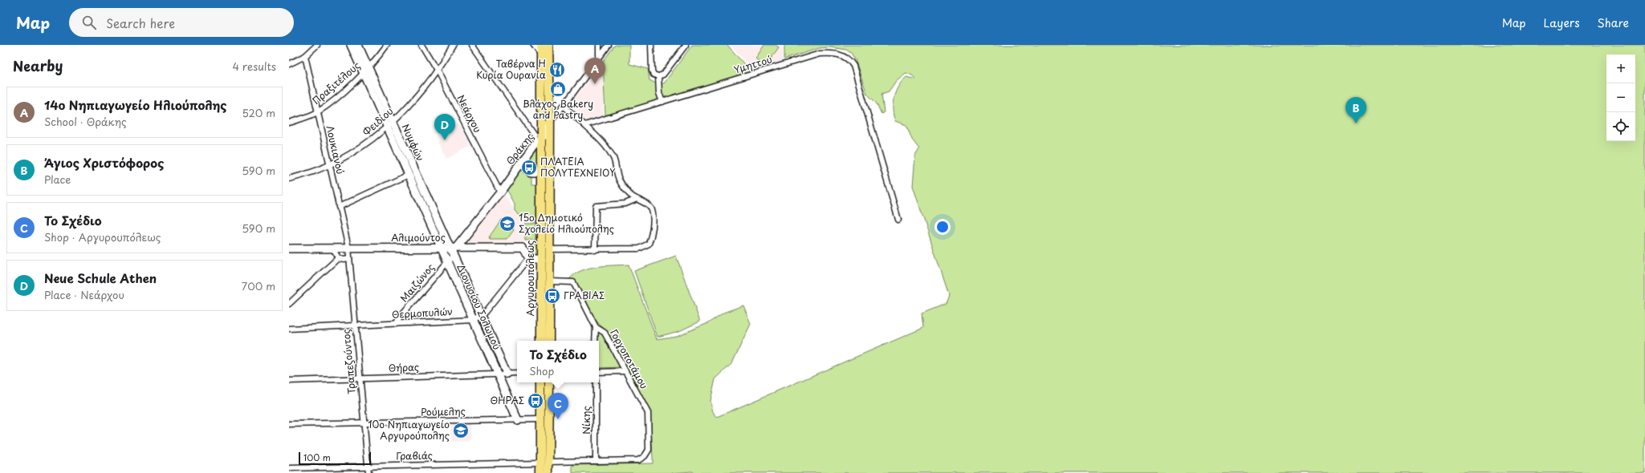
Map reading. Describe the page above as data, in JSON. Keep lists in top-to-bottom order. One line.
{"streets":{"main road":["Αργυρουπόλεως"],"street":["Υμηττού","Πραξιτέλους","Νεάρχου","Φειδίου","Νυμφών","Θράκης","Λουκιανού","Αλιμούντος","Μαιζώνος","Διονυσίου Σολωμού","Θερμοπυλών","Γοργοποτάμου","Τραπεζούντος","Θήρας","Ρούμελης","Νίκης","Γραβιάς"]},"crossings":[["Πραξιτέλους","Νυμφών"],["Πραξιτέλους","Λουκιανού"],["Νεάρχου","Φειδίου"],["Νεάρχου","Θράκης"],["Φειδίου","Νυμφών"],["Φειδίου","Λουκιανού"],["Νυμφών","Θράκης"],["Νυμφών","Αλιμούντος"],["Νυμφών","Διονυσίου Σολωμού"],["Θράκης","Αλιμούντος"],["Θράκης","Αργυρουπόλεως"],["Θράκης","Διονυσίου Σολωμού"],["Λουκιανού","Αλιμούντος"],["Λουκιανού","Τραπεζούντος"],["Αλιμούντος","Διονυσίου Σολωμού"],["Αλιμούντος","Τραπεζούντος"],["Αργυρουπόλεως","Γοργοποτάμου"],["Μαιζώνος","Διονυσίου Σολωμού"],["Μαιζώνος","Θερμοπυλών"],["Διονυσίου Σολωμού","Θερμοπυλών"],["Διονυσίου Σολωμού","Θήρας"],["Διονυσίου Σολωμού","Ρούμελης"],["Θερμοπυλών","Τραπεζούντος"],["Γοργοποτάμου","Γραβιάς"],["Τραπεζούντος","Θήρας"],["Τραπεζούντος","Ρούμελης"],["Τραπεζούντος","Γραβιάς"],["Νίκης","Γραβιάς"]],"places":{"restaurant":["Ταβέρνα Η Κυρία Ουρανία"],"shop":["Βλάχος Bakery and Pastry"],"bus stop":["ΠΛΑΤΕΙΑ ΠΟΛΥΤΕΧΝΕΙΟΥ","ΓΡΑΒΙΑΣ","ΘΗΡΑΣ"],"school or university":["15ο Δημοτικό Σχολείο Ηλιούπολης","10ο Νηπιαγωγείο Αργυρούπολης"]},"scale_bar":"100 m","page":{"header":"Map","search":"Search here","nav":["Map","Layers","Share"],"heading":["Nearby","4 results"],"map_buttons":["+","−"],"pins":["A","B","D","C"],"list":[{"mark":"A","name":"14ο Νηπιαγωγείο Ηλιούπολης","note":"School · Θράκης","value":"520 m"},{"mark":"B","name":"Άγιος Χριστόφορος","note":"Place","value":"590 m"},{"mark":"C","name":"Το Σχέδιο","note":"Shop · Αργυρουπόλεως","value":"590 m"},{"mark":"D","name":"Neue Schule Athen","note":"Place · Νεάρχου","value":"700 m"}],"popup":["Το Σχέδιο","Shop"],"scale":"100 m"}}
